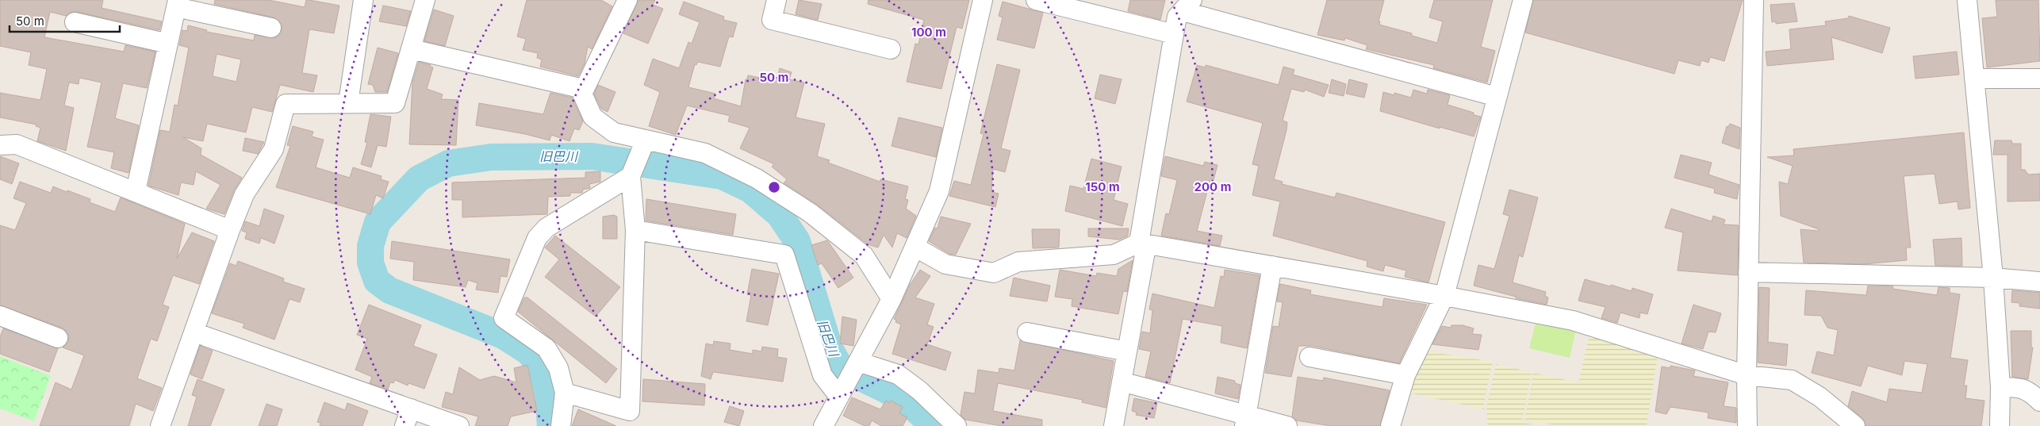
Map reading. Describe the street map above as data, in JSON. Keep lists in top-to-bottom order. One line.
{"water":["旧巴川"],"scale_bar":"50 m","rings":["100 m","50 m","150 m","200 m"]}
